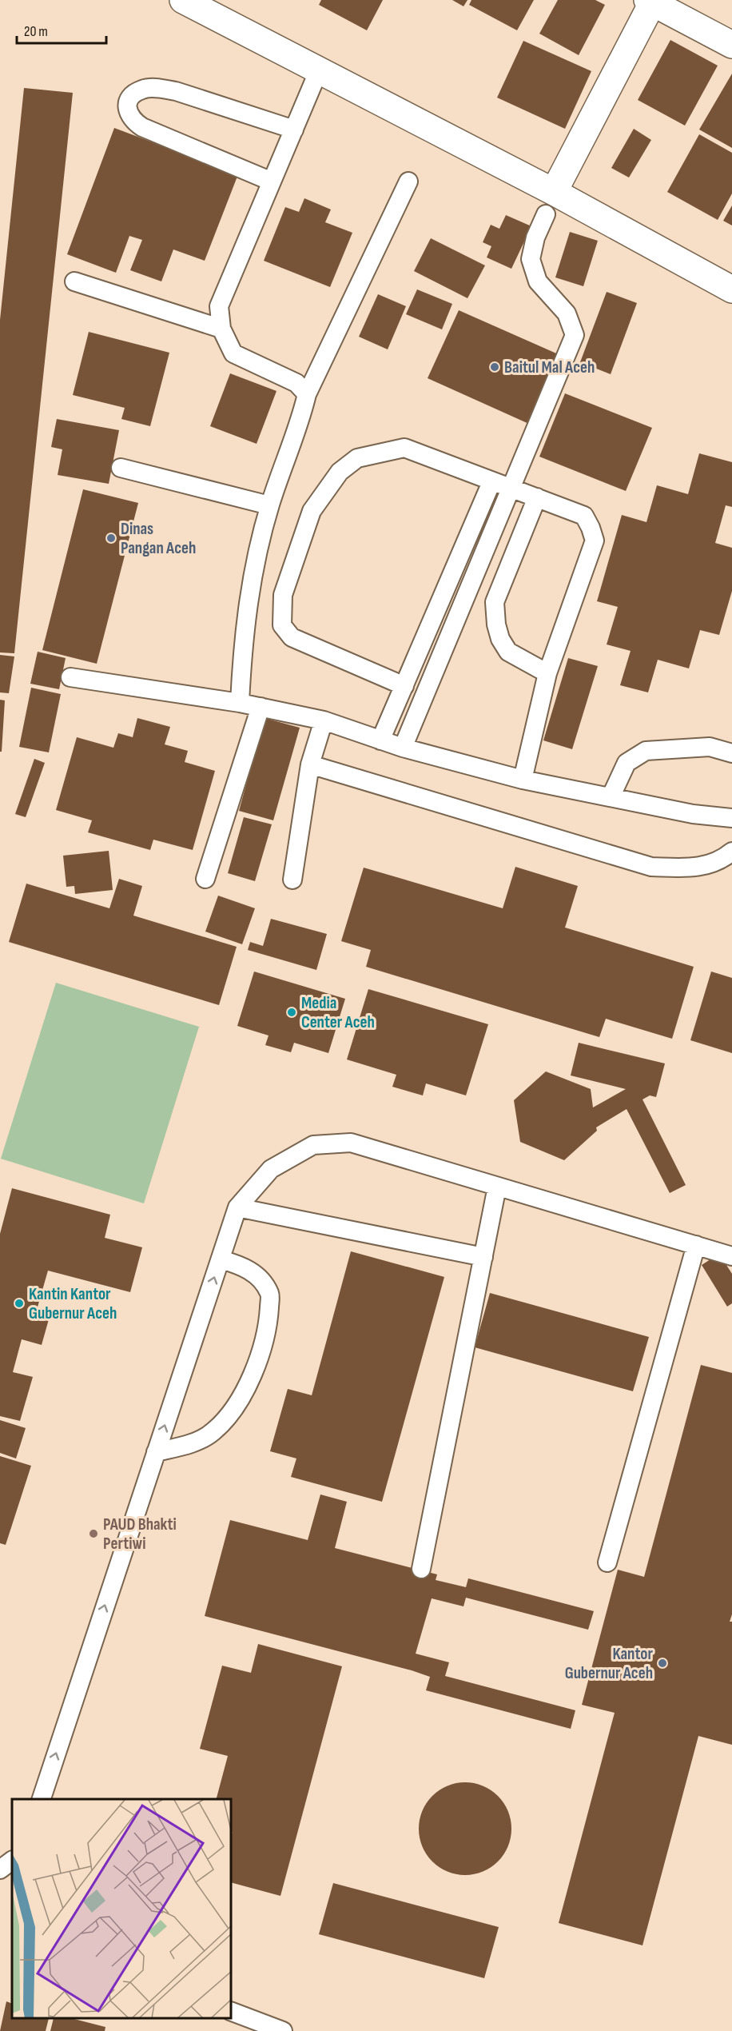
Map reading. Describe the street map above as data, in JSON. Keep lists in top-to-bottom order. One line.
{"places":["Baitul Mal Aceh","Dinas Pangan Aceh","Media Center Aceh","Kantin Kantor Gubernur Aceh","PAUD Bhakti Pertiwi","Kantor Gubernur Aceh"],"scale_bar":"20 m"}
